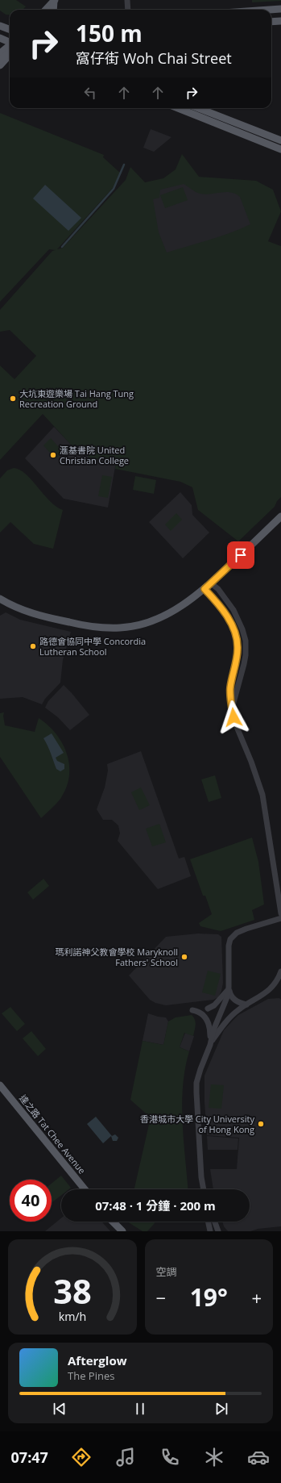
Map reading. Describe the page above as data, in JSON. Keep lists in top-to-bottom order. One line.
{"streets":{"main road":["達之路 Tat Chee Avenue"]},"places":["大坑東遊樂場 Tai Hang Tung Recreation Ground","滙基書院 United Christian College","路德會協同中學 Concordia Lutheran School","瑪利諾神父教會學校 Maryknoll Fathers' School","香港城市大學 City University of Hong Kong"],"page":{"turn":["150 m","窩仔街 Woh Chai Street"],"limit":"40","trip":"07:48 · 1 分鐘 · 200 m","tile":"空調","heat":["−","19°","+"],"song":["Afterglow","The Pines"],"tabs":"07:47","gauge":["38","km/h"]}}
